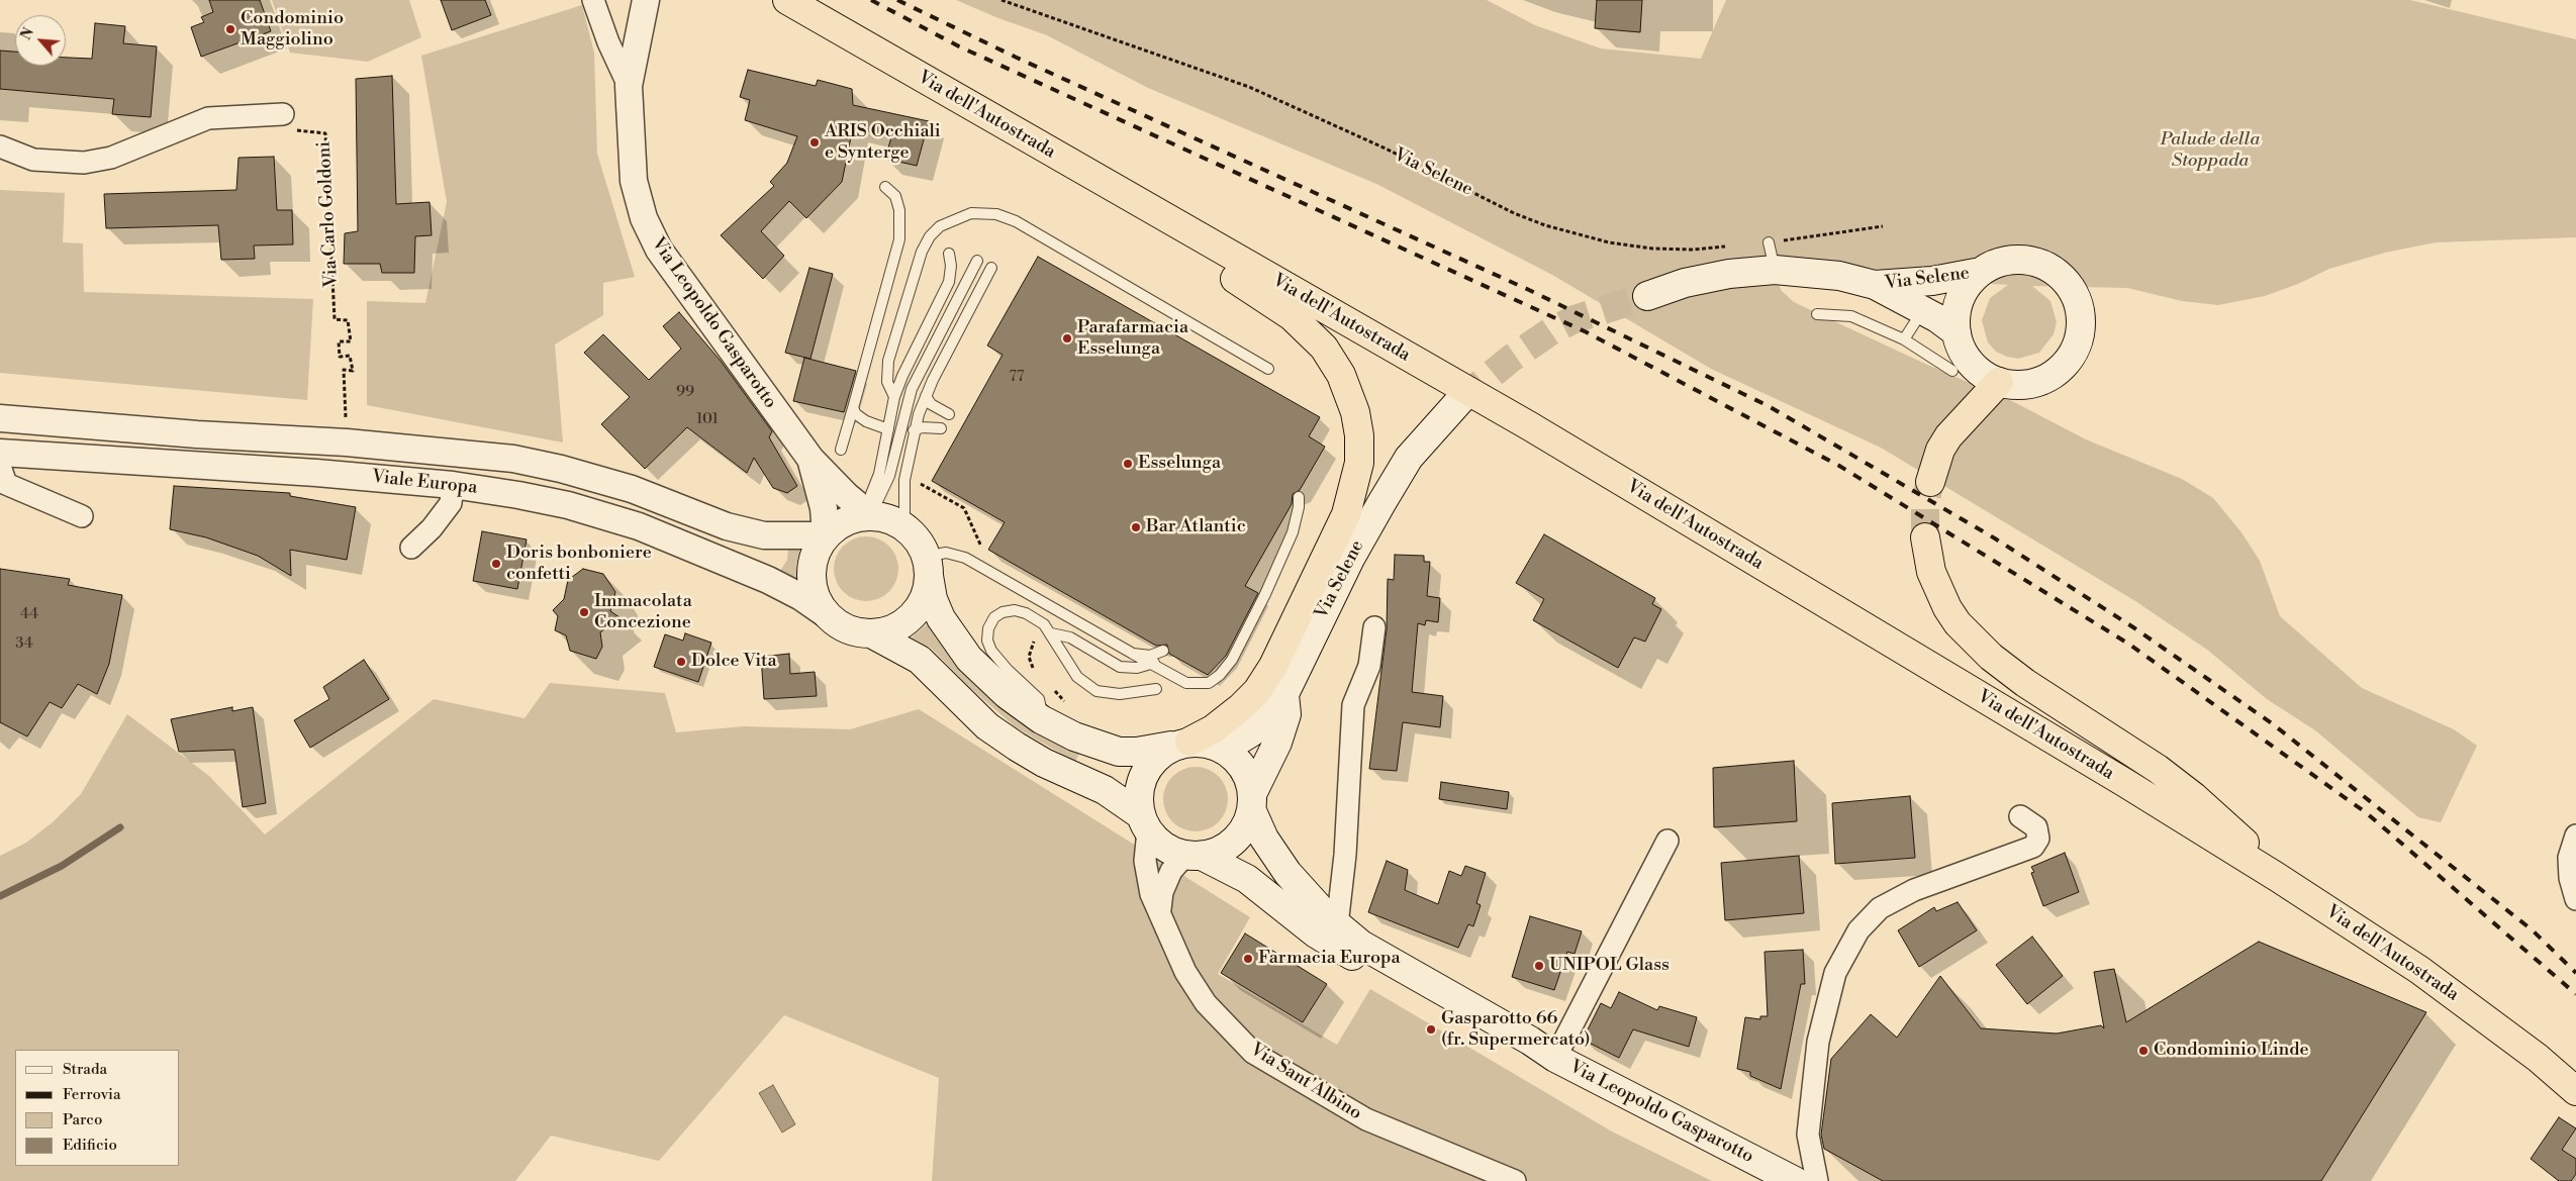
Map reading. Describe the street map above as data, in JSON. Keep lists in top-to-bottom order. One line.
{"streets":{"highway":["Via dell'Autostrada"],"main road":["Via Selene","Via Leopoldo Gasparotto"],"street":["Viale Europa","Via Sant'Albino"],"path":["Via Carlo Goldoni"]},"crossings":[["Via Selene","Via Leopoldo Gasparotto"],["Via Selene","Via Sant'Albino"],["Via Carlo Goldoni","Viale Europa"],["Via Leopoldo Gasparotto","Viale Europa"],["Via Leopoldo Gasparotto","Via Sant'Albino"]],"parks":["Palude della Stoppada"],"places":["Condominio Maggiolino","ARIS Occhiali e Synterge","Parafarmacia Esselunga","Esselunga","Bar Atlantic","Doris bonboniere confetti","Immacolata Concezione","Dolce Vita","Farmacia Europa","UNIPOL Glass","Gasparotto 66 (fr. Supermercato)","Condominio Linde"],"house_numbers":["77","99","101","44","34"],"legend":["Strada","Ferrovia","Parco","Edificio"],"north":"top left"}
